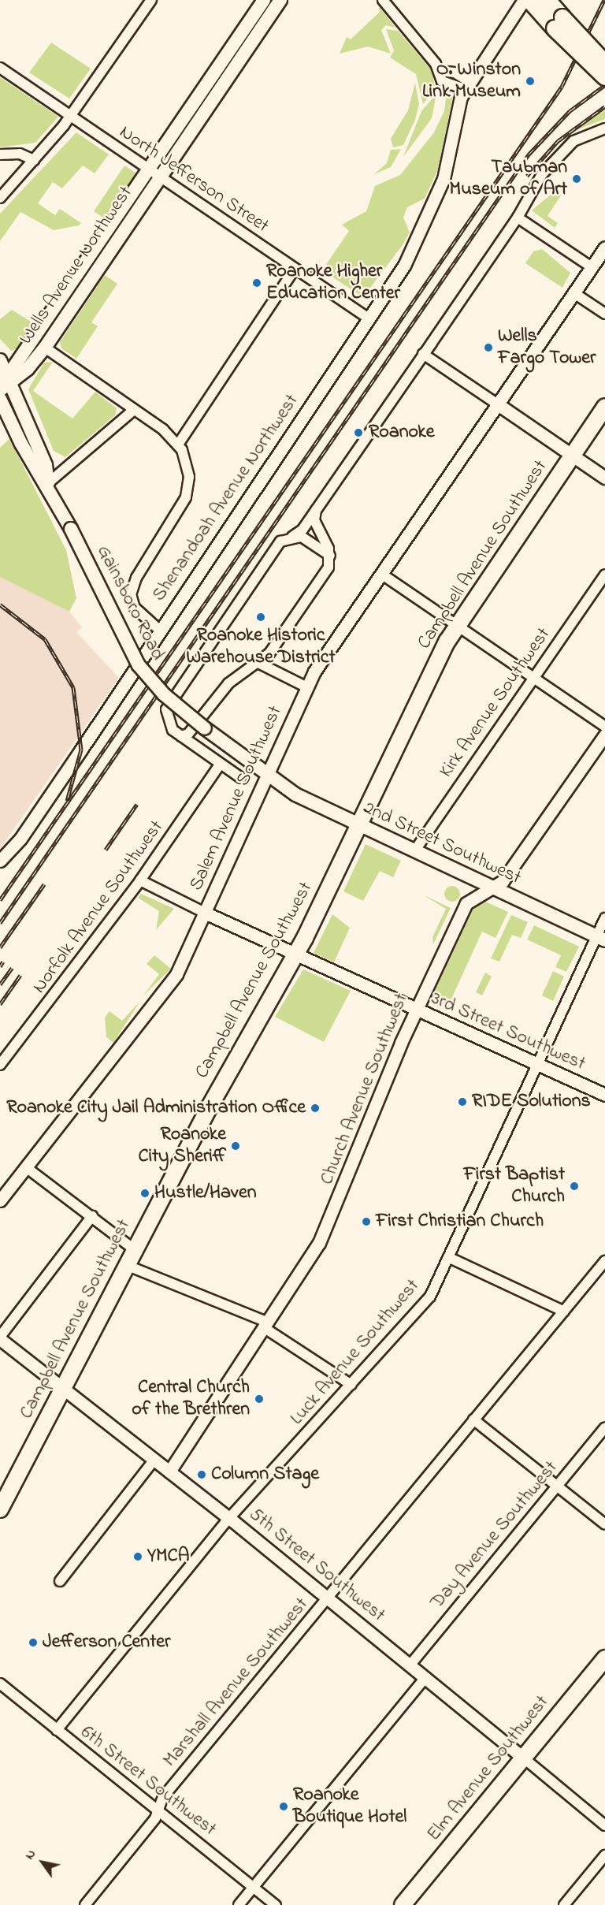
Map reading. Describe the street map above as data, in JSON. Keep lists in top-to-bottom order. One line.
{"streets":{"main road":["Wells Avenue Northwest","Campbell Avenue Southwest","Gainsboro Road","2nd Street Southwest","Elm Avenue Southwest"],"street":["North Jefferson Street","Shenandoah Avenue Northwest","Kirk Avenue Southwest","Salem Avenue Southwest","Norfolk Avenue Southwest","3rd Street Southwest","Church Avenue Southwest","Luck Avenue Southwest","Day Avenue Southwest","5th Street Southwest","Marshall Avenue Southwest","6th Street Southwest"]},"crossings":[["North Jefferson Street","Wells Avenue Northwest"],["North Jefferson Street","Shenandoah Avenue Northwest"],["Wells Avenue Northwest","Gainsboro Road"],["Campbell Avenue Southwest","2nd Street Southwest"],["Campbell Avenue Southwest","3rd Street Southwest"],["Campbell Avenue Southwest","5th Street Southwest"],["Gainsboro Road","Salem Avenue Southwest"],["Gainsboro Road","2nd Street Southwest"],["Kirk Avenue Southwest","2nd Street Southwest"],["Salem Avenue Southwest","2nd Street Southwest"],["Salem Avenue Southwest","3rd Street Southwest"],["2nd Street Southwest","Church Avenue Southwest"],["2nd Street Southwest","Luck Avenue Southwest"],["Norfolk Avenue Southwest","3rd Street Southwest"],["3rd Street Southwest","Church Avenue Southwest"],["3rd Street Southwest","Luck Avenue Southwest"],["Church Avenue Southwest","5th Street Southwest"],["Luck Avenue Southwest","5th Street Southwest"],["Luck Avenue Southwest","6th Street Southwest"],["Day Avenue Southwest","5th Street Southwest"],["5th Street Southwest","Marshall Avenue Southwest"],["5th Street Southwest","Elm Avenue Southwest"],["Marshall Avenue Southwest","6th Street Southwest"]],"places":["O. Winston Link Museum","Taubman Museum of Art","Roanoke Higher Education Center","Wells Fargo Tower","Roanoke","Roanoke Historic Warehouse District","RIDE Solutions","Roanoke City Jail Administration Office","Roanoke City Sheriff","First Baptist Church","Hustle/Haven","First Christian Church","Central Church of the Brethren","Column Stage","YMCA","Jefferson Center","Roanoke Boutique Hotel"],"north":"top left"}
